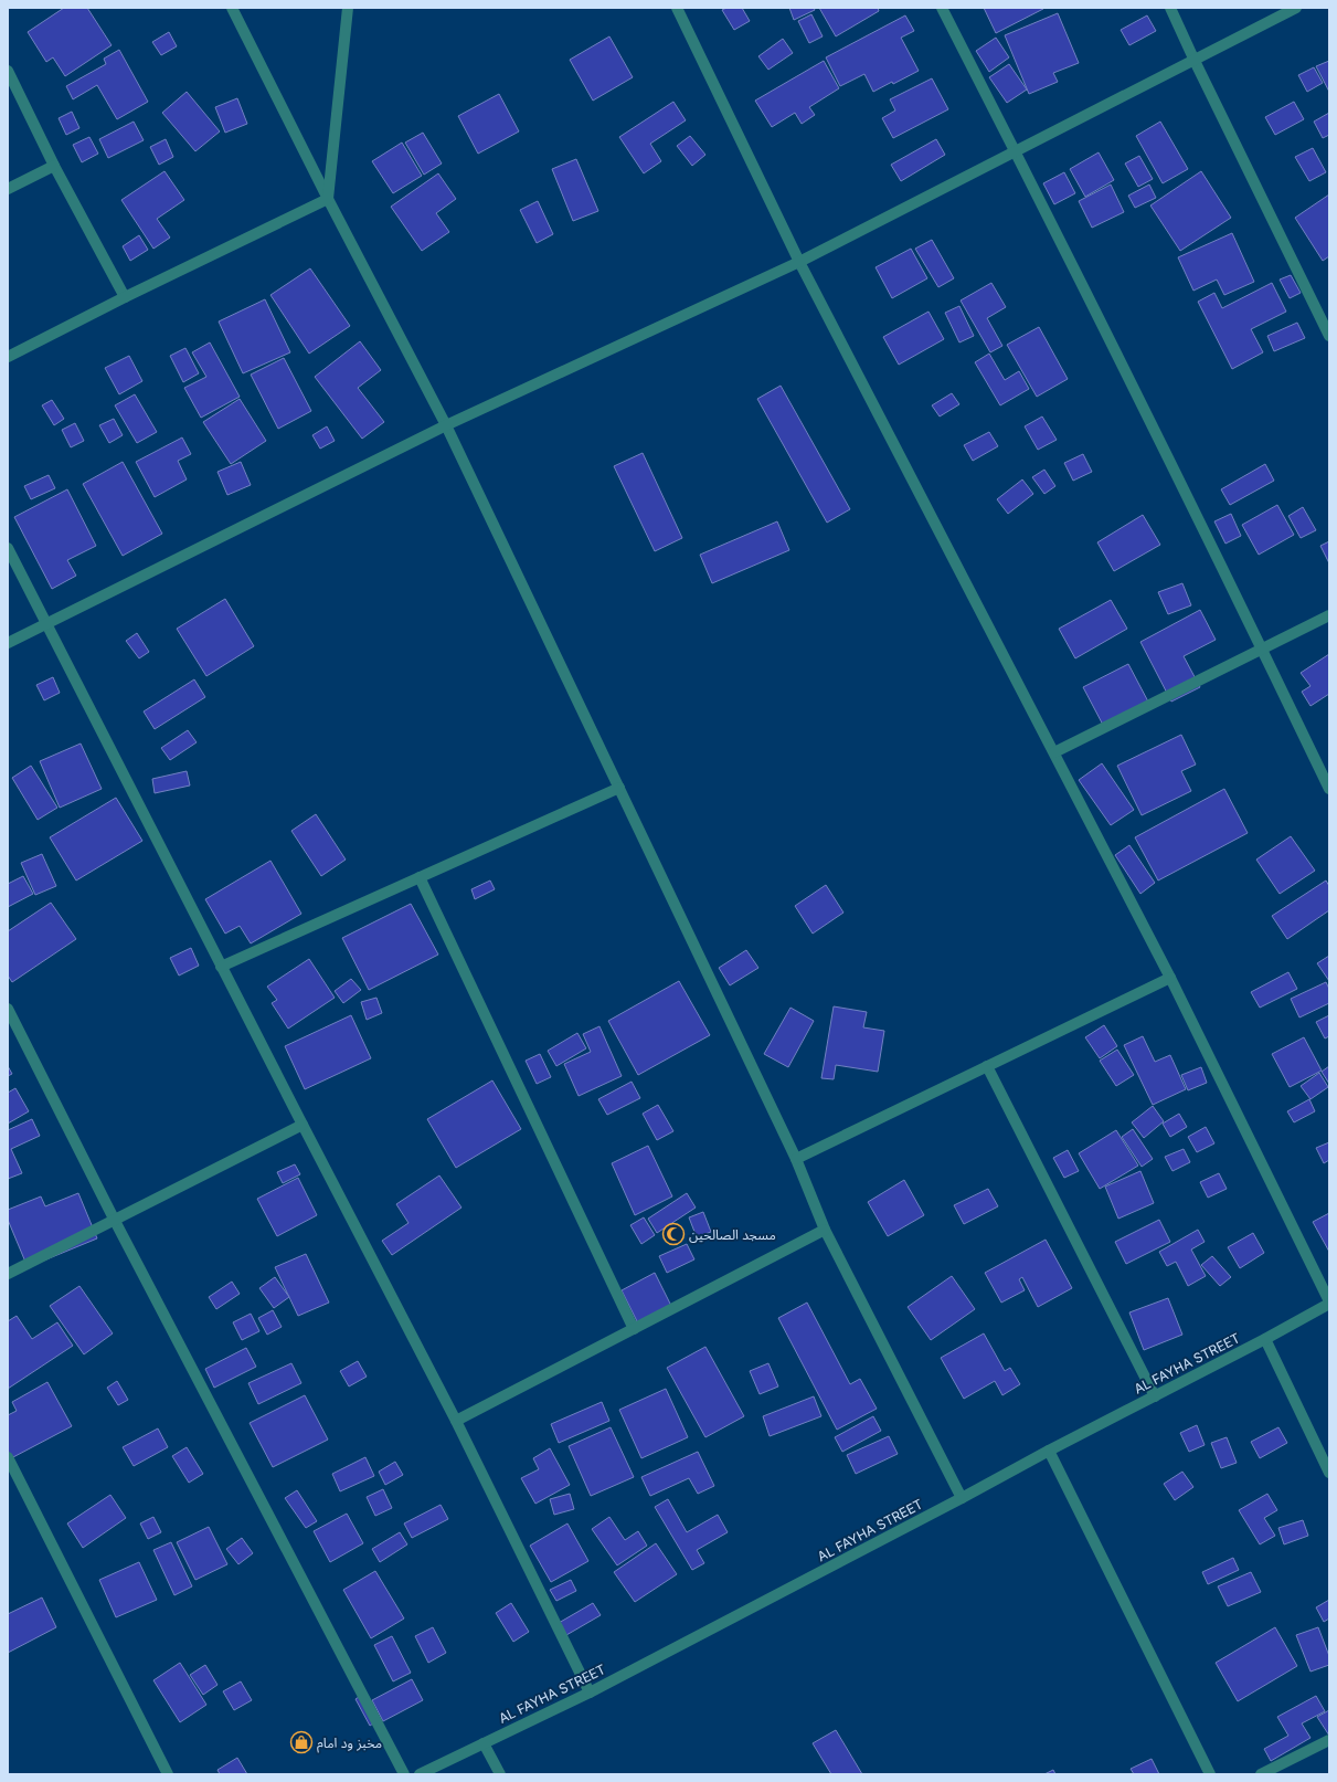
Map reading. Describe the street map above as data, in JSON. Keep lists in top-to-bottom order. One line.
{"streets":{"street":["AL FAYHA STREET"]},"places":{"mosque":["مسجد الصالحين"],"shop":["مخبز ود امام"]}}
